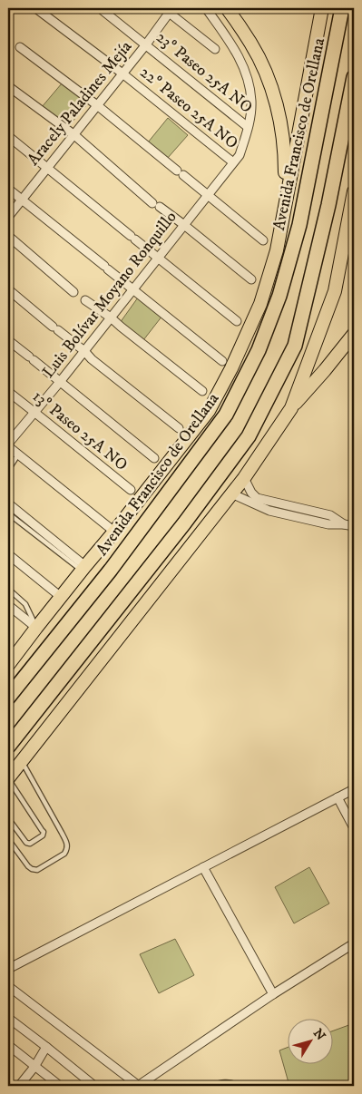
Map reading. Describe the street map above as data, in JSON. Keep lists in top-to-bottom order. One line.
{"streets":{"highway":["Avenida Francisco de Orellana"],"street":["23º Paseo 25A NO","Aracely Paladines Mejía","22º Paseo 25A NO","Luis Bolívar Moyano Ronquillo","13º Paseo 25A NO"]},"crossings":[["23º Paseo 25A NO","Aracely Paladines Mejía"],["23º Paseo 25A NO","Luis Bolívar Moyano Ronquillo"],["Aracely Paladines Mejía","22º Paseo 25A NO"],["22º Paseo 25A NO","Luis Bolívar Moyano Ronquillo"],["Luis Bolívar Moyano Ronquillo","13º Paseo 25A NO"]],"north":"top right"}
